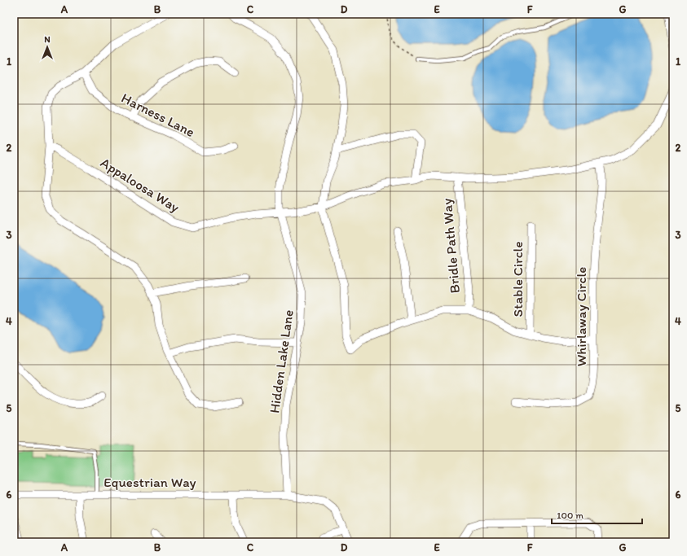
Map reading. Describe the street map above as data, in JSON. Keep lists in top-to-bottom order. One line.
{"streets":{"street":["Harness Lane","Appaloosa Way","Bridle Path Way","Stable Circle","Whirlaway Circle","Hidden Lake Lane","Equestrian Way"]},"crossings":[["Appaloosa Way","Bridle Path Way"],["Appaloosa Way","Whirlaway Circle"],["Appaloosa Way","Hidden Lake Lane"],["Hidden Lake Lane","Equestrian Way"]],"scale_bar":"100 m","north":"top","grid":{"columns":["A","B","C","D","E","F","G"],"rows":["1","2","3","4","5","6"]}}
